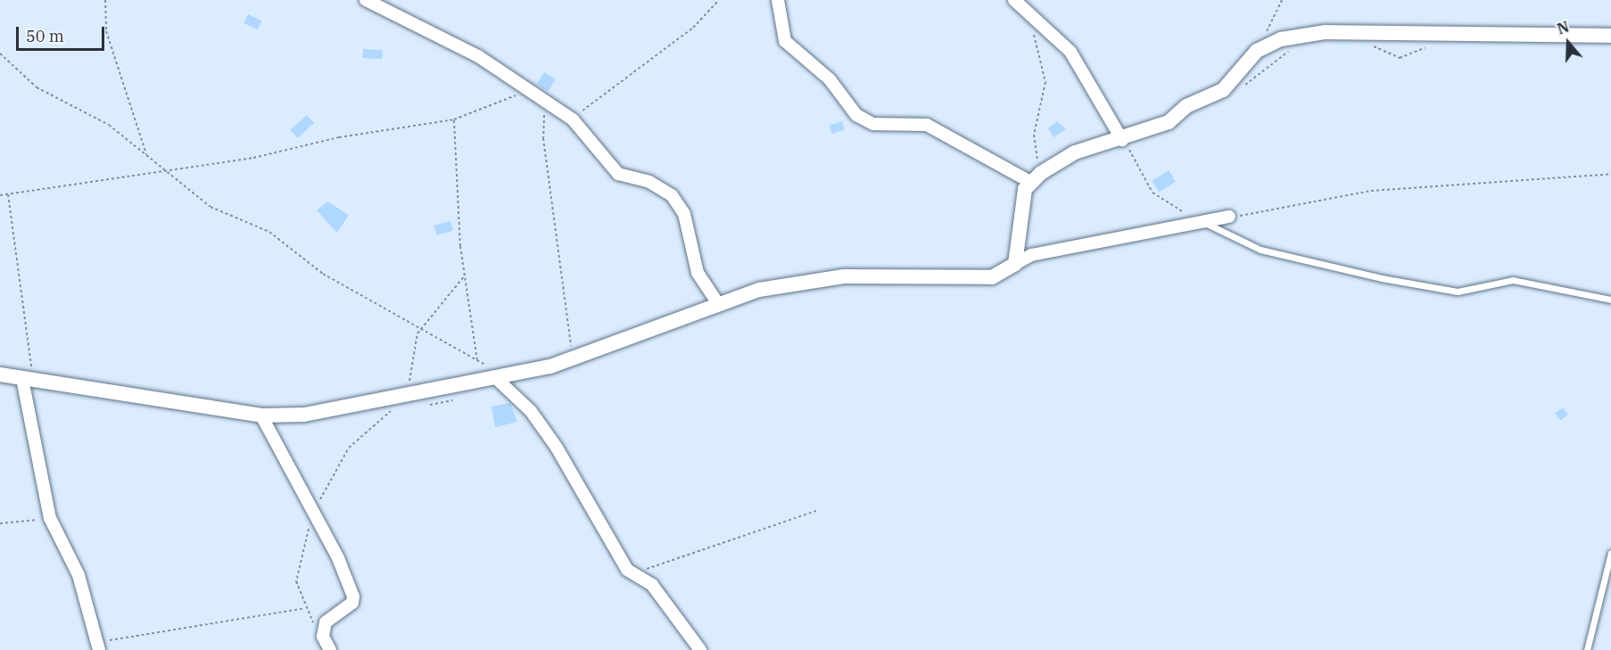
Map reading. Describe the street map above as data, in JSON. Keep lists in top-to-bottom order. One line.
{"scale_bar":"50 m","north":"top"}
